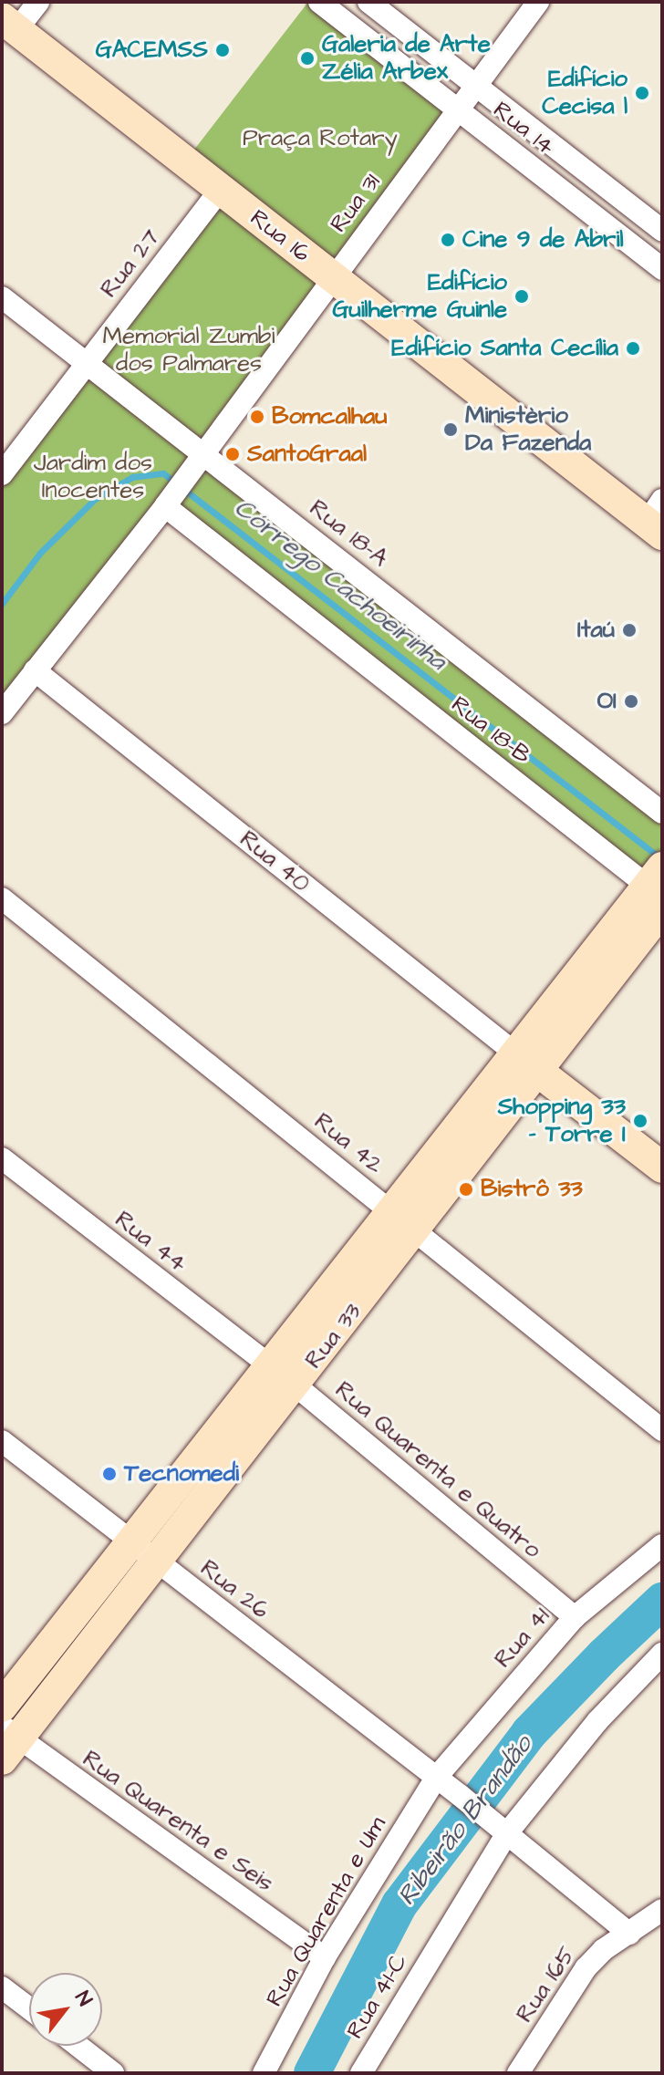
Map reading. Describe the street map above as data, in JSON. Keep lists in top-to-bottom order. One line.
{"streets":{"street":["Rua 14","Rua 31","Rua 16","Rua 27","Rua 18-A","Rua 18-B","Rua 40","Rua 42","Rua 44","Rua 33","Rua Quarenta e Quatro","Rua 26","Rua 41","Rua Quarenta e Seis","Rua Quarenta e Um","Rua 165","Rua 41-C"]},"crossings":[["Rua 14","Rua 31"],["Rua 31","Rua 16"],["Rua 31","Rua 18-A"],["Rua 31","Rua 18-B"],["Rua 31","Rua 40"],["Rua 16","Rua 27"],["Rua 27","Rua 18-A"],["Rua 18-B","Rua 33"],["Rua 40","Rua 33"],["Rua 42","Rua 33"],["Rua 44","Rua 33"],["Rua 44","Rua Quarenta e Quatro"],["Rua 33","Rua Quarenta e Quatro"],["Rua 33","Rua 26"],["Rua 33","Rua Quarenta e Seis"],["Rua Quarenta e Quatro","Rua 41"],["Rua 26","Rua 41"],["Rua 26","Rua Quarenta e Um"],["Rua 26","Rua 165"],["Rua 26","Rua 41-C"],["Rua 41","Rua Quarenta e Um"],["Rua Quarenta e Seis","Rua Quarenta e Um"]],"water":["Córrego Cachoeirinha","Ribeirão Brandão"],"parks":["Praça Rotary","Memorial Zumbi dos Palmares","Jardim dos Inocentes"],"places":["GACEMSS","Galeria de Arte Zélia Arbex","Edifício Cecisa l","Cine 9 de Abril","Edifício Guilherme Guinle","Edifício Santa Cecília","Bomcalhau","Ministèrio Da Fazenda","SantoGraal","Itaú","OI","Shopping 33 - Torre I","Bistrô 33","Tecnomedi"],"north":"top right"}
